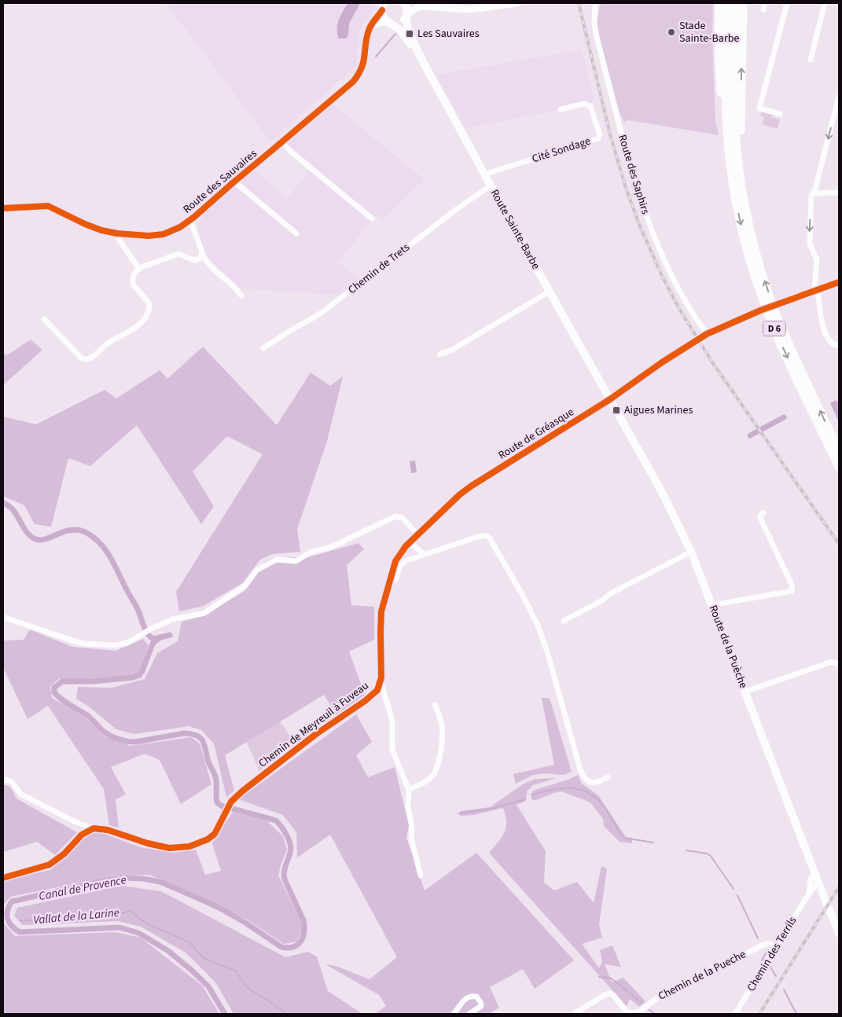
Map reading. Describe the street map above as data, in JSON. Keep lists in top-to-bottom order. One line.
{"streets":{"highway":["D 6"],"main road":["Route Sainte-Barbe","Route de la Puèche"],"street":["Cité Sondage","Route des Saphirs","Route des Sauvaires","Chemin de Trets","Route de Gréasque","Chemin de Meyreuil à Fuveau","Chemin des Terrils","Chemin de la Pueche"]},"crossings":[["Cité Sondage","Route Sainte-Barbe"],["Route des Sauvaires","Route Sainte-Barbe"],["Route Sainte-Barbe","Chemin de Trets"],["Route Sainte-Barbe","Route de Gréasque"],["Route Sainte-Barbe","Route de la Puèche"],["Route de Gréasque","Route de la Puèche"],["Route de Gréasque","Chemin de Meyreuil à Fuveau"],["Route de la Puèche","Chemin des Terrils"],["Chemin des Terrils","Chemin de la Pueche"]],"water":["Canal de Provence","Vallat de la Larine"],"places":{"other":["Stade Sainte-Barbe"],"transit":["Les Sauvaires","Aigues Marines"]}}
